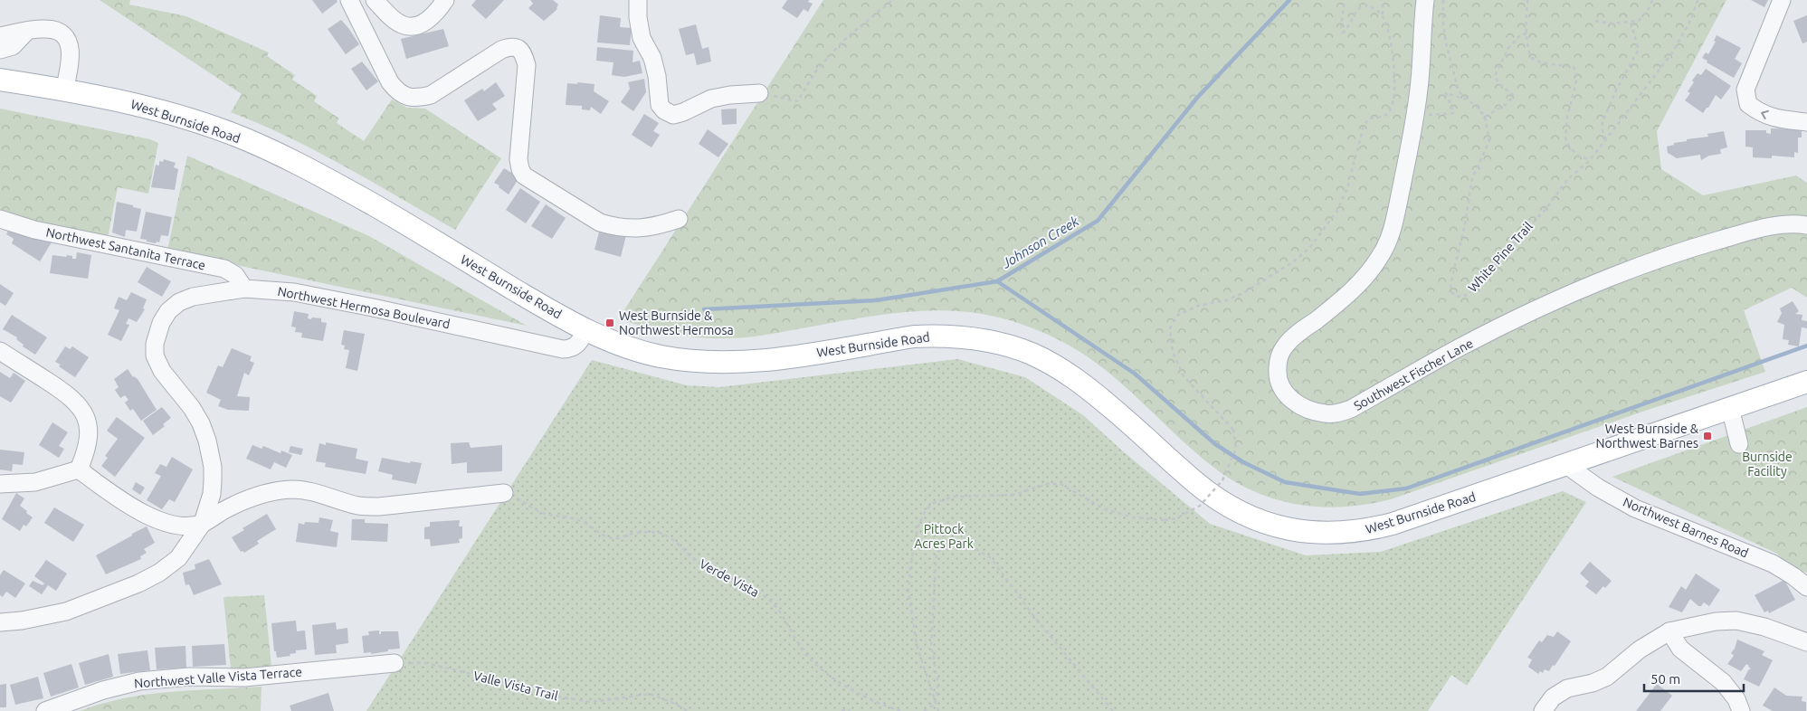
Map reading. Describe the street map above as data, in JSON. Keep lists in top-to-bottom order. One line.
{"streets":{"main road":["West Burnside Road"],"street":["Northwest Santanita Terrace","Northwest Hermosa Boulevard","Southwest Fischer Lane","Northwest Barnes Road","Northwest Valle Vista Terrace"],"path":["White Pine Trail","Verde Vista","Valle Vista Trail"]},"crossings":[["West Burnside Road","Northwest Hermosa Boulevard"],["West Burnside Road","Northwest Barnes Road"],["Northwest Santanita Terrace","Northwest Hermosa Boulevard"],["Northwest Valle Vista Terrace","Valle Vista Trail"]],"water":["Johnson Creek"],"parks":["Burnside Facility","Pittock Acres Park"],"places":{"transit":["West Burnside & Northwest Hermosa","West Burnside & Northwest Barnes"]},"scale_bar":"50 m"}
